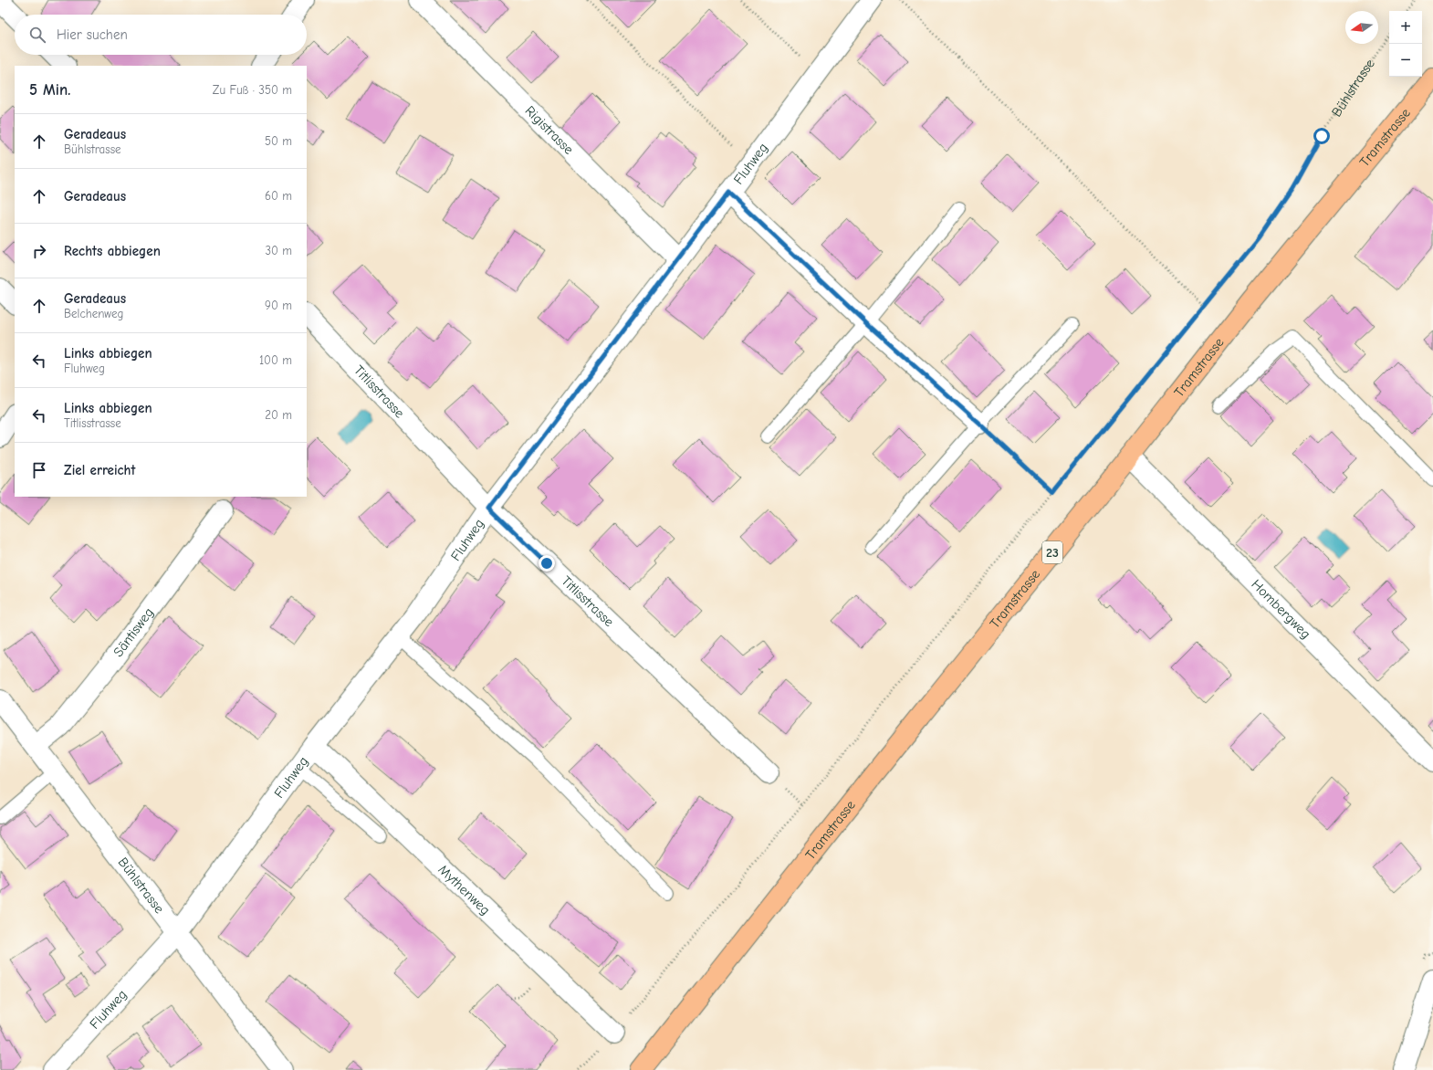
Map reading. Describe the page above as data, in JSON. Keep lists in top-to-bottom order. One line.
{"streets":{"main road":["Tramstrasse","23"],"street":["Bühlstrasse","Rigistrasse","Fluhweg","Titlisstrasse","Hombergweg","Säntisweg","Mythenweg"]},"crossings":[["Bühlstrasse","Fluhweg"],["Bühlstrasse","Säntisweg"],["Bühlstrasse","Mythenweg"],["Rigistrasse","Fluhweg"],["Tramstrasse","Hombergweg"],["Fluhweg","Titlisstrasse"],["Fluhweg","Mythenweg"]],"north":"left","page":{"map_buttons":["+","−"],"search":"Hier suchen","heading":["5 Min.","Zu Fuß · 350 m"],"list":[["Geradeaus","Bühlstrasse","50 m"],["Geradeaus","60 m"],["Rechts abbiegen","30 m"],["Geradeaus","Belchenweg","90 m"],["Links abbiegen","Fluhweg","100 m"],["Links abbiegen","Titlisstrasse","20 m"],"Ziel erreicht"]}}
